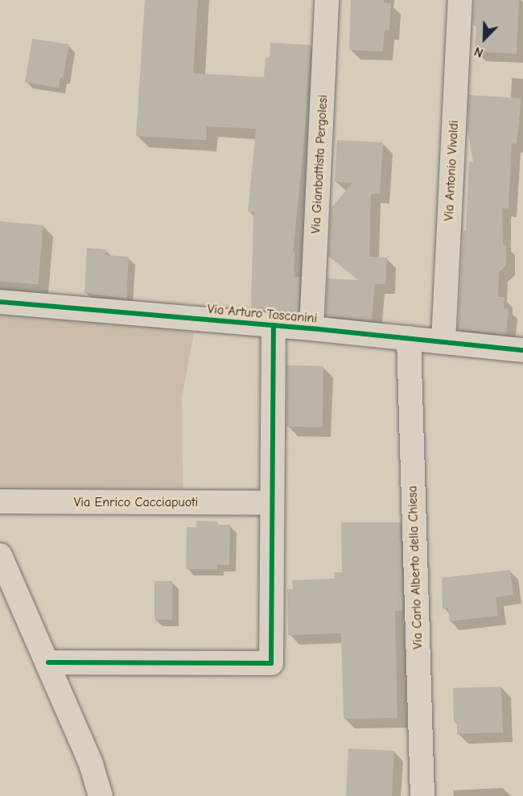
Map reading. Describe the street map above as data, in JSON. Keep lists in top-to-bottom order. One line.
{"streets":{"street":["Via Gianbattista Pergolesi","Via Antonio Vivaldi","Via Arturo Toscanini","Via Enrico Cacciapuoti","Via Carlo Alberto della Chiesa"]},"crossings":[["Via Gianbattista Pergolesi","Via Arturo Toscanini"],["Via Antonio Vivaldi","Via Arturo Toscanini"],["Via Arturo Toscanini","Via Carlo Alberto della Chiesa"]],"north":"bottom left"}
